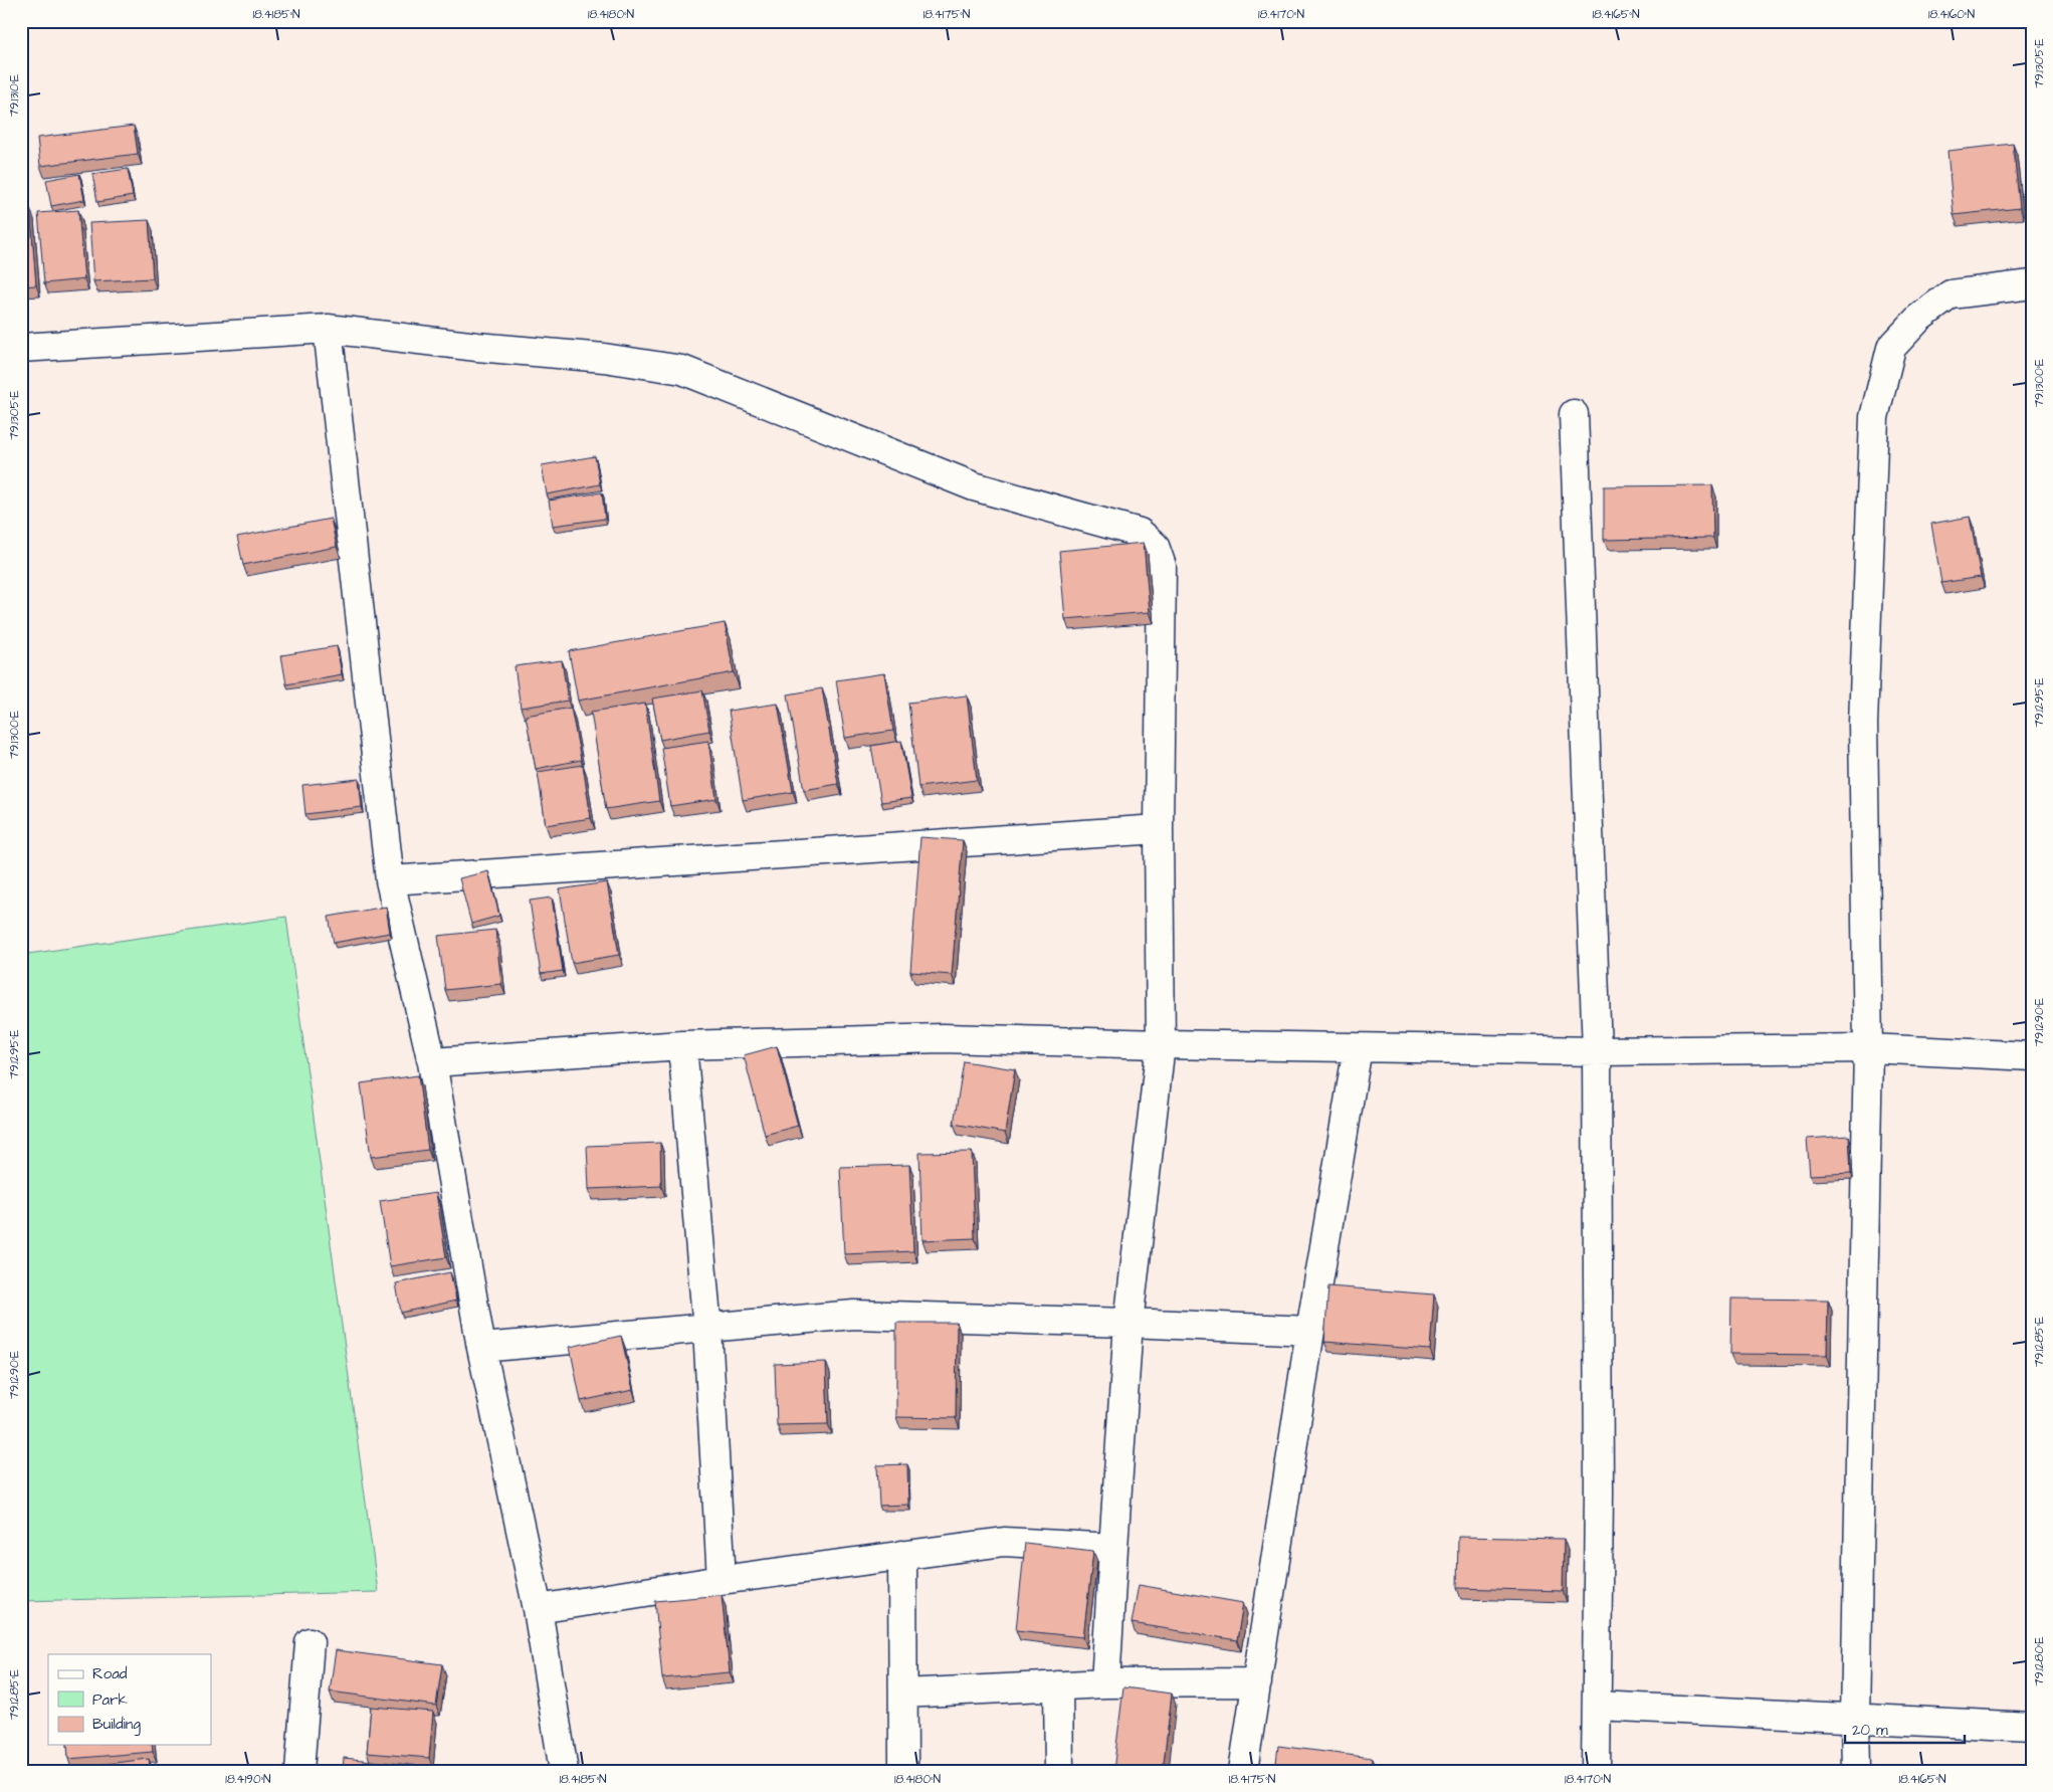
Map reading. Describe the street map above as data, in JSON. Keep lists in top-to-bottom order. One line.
{"legend":["Road","Park","Building"],"scale_bar":"20 m","coordinates":["18.4185°N","18.4180°N","18.4175°N","18.4170°N","18.4165°N","18.4160°N","79.1305°E","79.1310°E","79.1300°E","79.1295°E","79.1290°E","79.1285°E","79.1280°E","18.4190°N"]}
